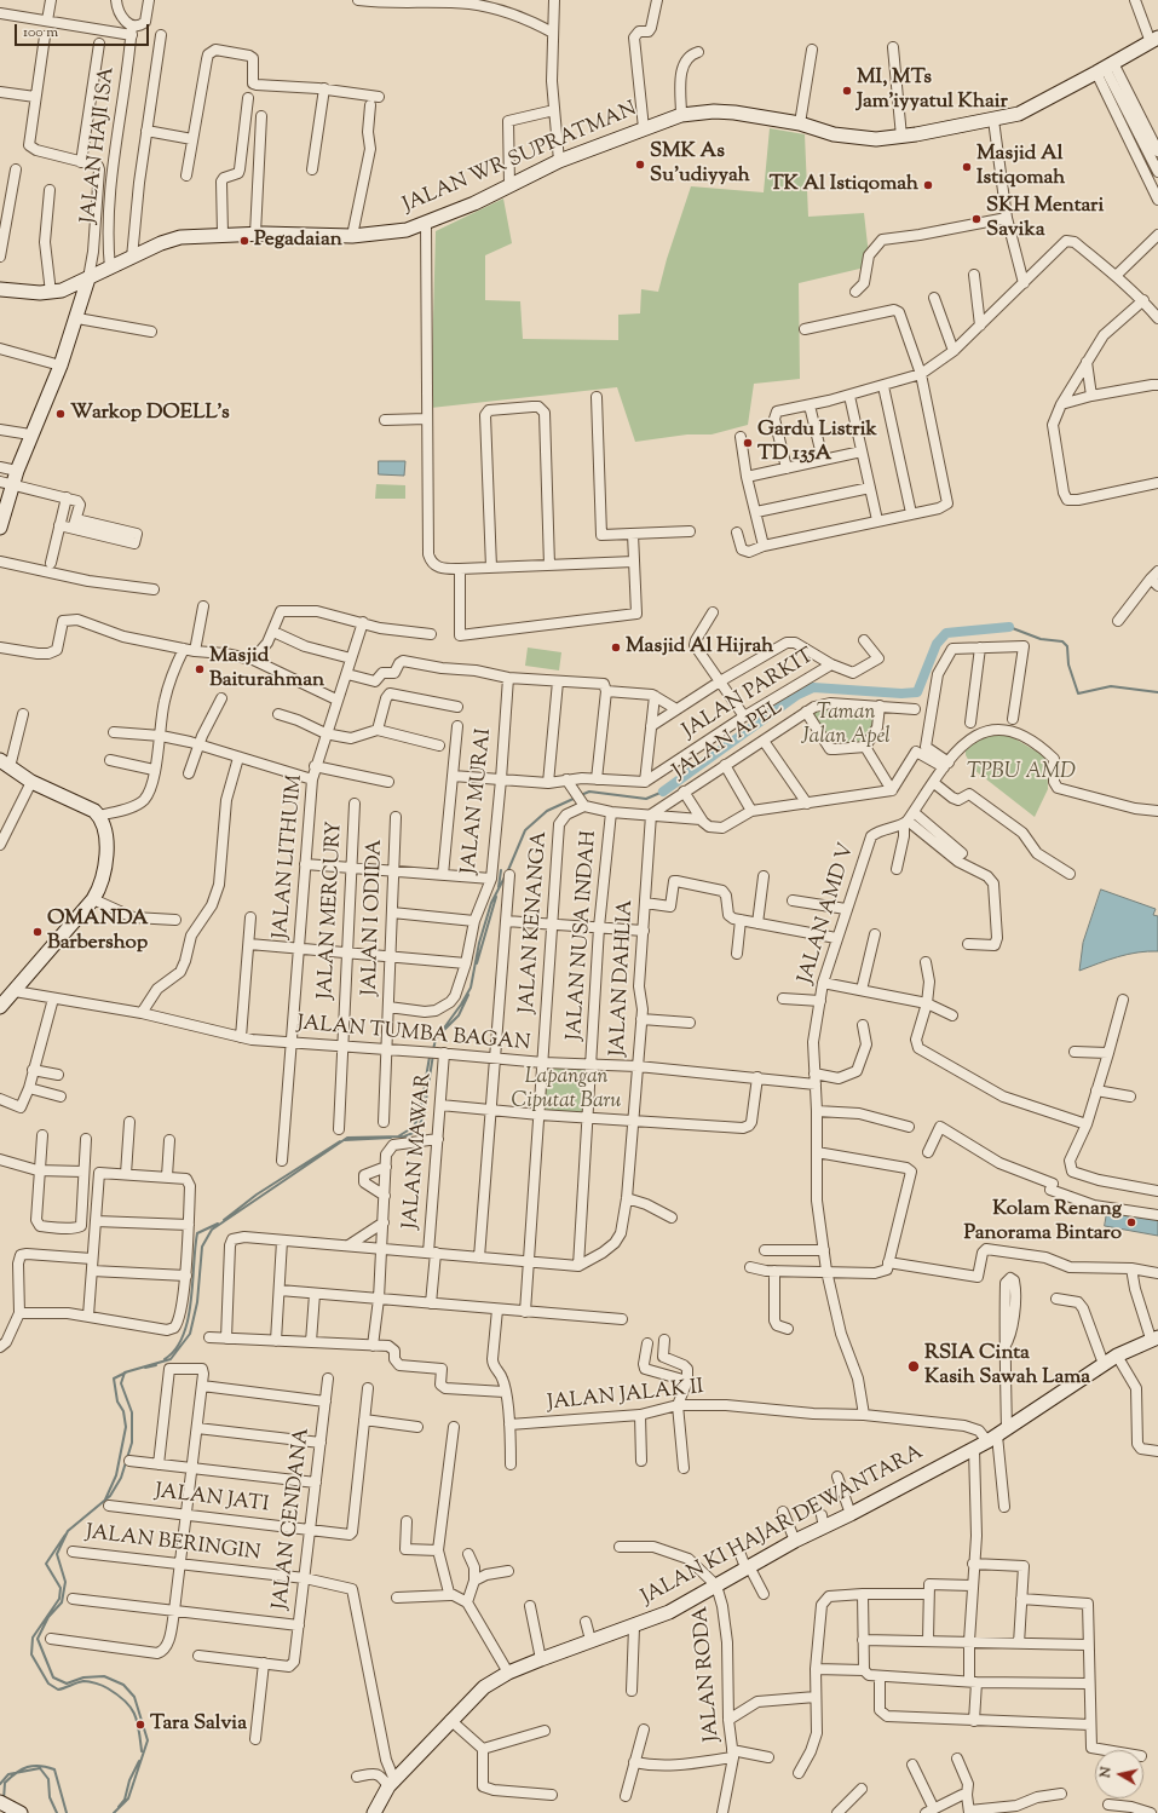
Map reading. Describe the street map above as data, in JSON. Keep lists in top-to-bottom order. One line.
{"streets":{"main road":["JALAN WR SUPRATMAN","JALAN KI HAJAR DEWANTARA"],"street":["JALAN HAJI ISA","JALAN PARKIT","JALAN APEL","JALAN MURAI","JALAN LITHUIM","JALAN MERCURY","JALAN AMD V","JALAN I ODIDA","JALAN KENANGA","JALAN NUSA INDAH","JALAN DAHLIA","JALAN TUMBA BAGAN","JALAN MAWAR","JALAN JALAK II","JALAN JATI","JALAN CENDANA","JALAN BERINGIN","JALAN RODA"]},"crossings":[["JALAN HAJI ISA","JALAN WR SUPRATMAN"],["JALAN APEL","JALAN DAHLIA"],["JALAN MURAI","JALAN I ODIDA"],["JALAN LITHUIM","JALAN TUMBA BAGAN"],["JALAN MERCURY","JALAN TUMBA BAGAN"],["JALAN AMD V","JALAN TUMBA BAGAN"],["JALAN AMD V","JALAN JALAK II"],["JALAN I ODIDA","JALAN TUMBA BAGAN"],["JALAN KENANGA","JALAN TUMBA BAGAN"],["JALAN NUSA INDAH","JALAN DAHLIA"],["JALAN NUSA INDAH","JALAN TUMBA BAGAN"],["JALAN DAHLIA","JALAN TUMBA BAGAN"],["JALAN TUMBA BAGAN","JALAN MAWAR"],["JALAN JALAK II","JALAN KI HAJAR DEWANTARA"],["JALAN JATI","JALAN CENDANA"],["JALAN CENDANA","JALAN BERINGIN"],["JALAN KI HAJAR DEWANTARA","JALAN BERINGIN"],["JALAN KI HAJAR DEWANTARA","JALAN RODA"]],"parks":["Taman Jalan Apel","TPBU AMD","Lapangan Ciputat Baru"],"places":["MI, MTs Jam'iyyatul Khair","SMK As Su'udiyyah","Masjid Al Istiqomah","TK Al Istiqomah","SKH Mentari Savika","Pegadaian","Warkop DOELL's","Gardu Listrik TD 135A","Masjid Al Hijrah","Masjid Baiturahman","OMANDA Barbershop","Kolam Renang Panorama Bintaro","RSIA Cinta Kasih Sawah Lama","Tara Salvia"],"scale_bar":"100 m","north":"left"}
